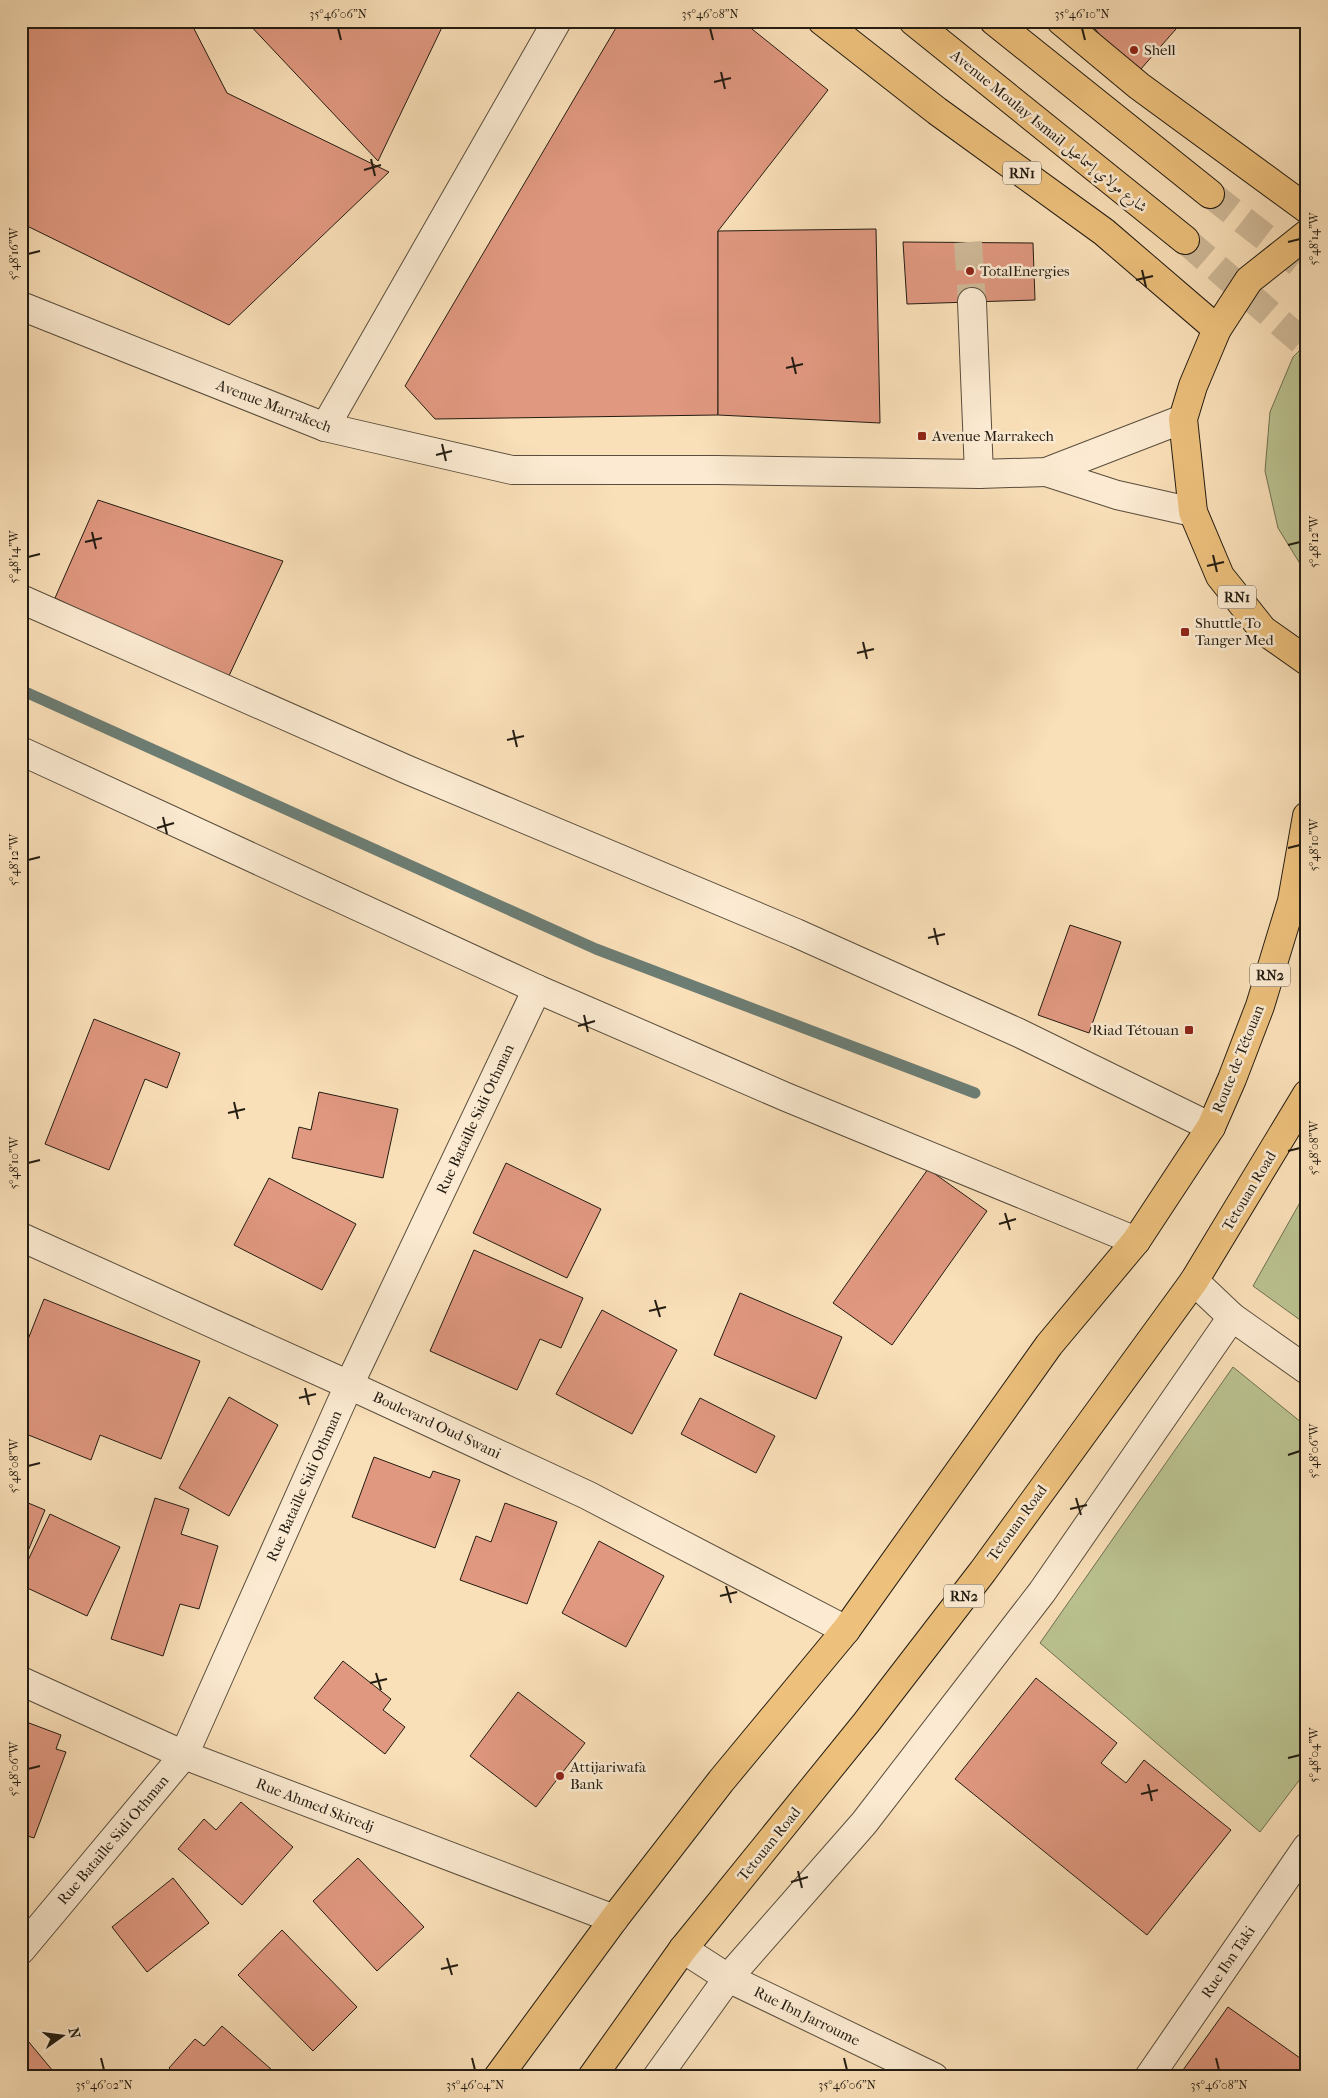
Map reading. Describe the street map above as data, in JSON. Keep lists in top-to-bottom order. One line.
{"streets":{"highway":["Avenue Moulay Ismail شارع مولاي إسماعيل","RN1","RN2","Route de Tétouan","Tetouan Road"],"street":["Avenue Marrakech","Rue Bataille Sidi Othman","Boulevard Oud Swani","Rue Ahmed Skiredj","Rue Ibn Taki","Rue Ibn Jarroume"]},"crossings":[["RN1","Avenue Marrakech"],["RN2","Route de Tétouan"],["RN2","Boulevard Oud Swani"],["RN2","Rue Ahmed Skiredj"],["Rue Bataille Sidi Othman","Boulevard Oud Swani"],["Rue Bataille Sidi Othman","Rue Ahmed Skiredj"],["Tetouan Road","Rue Ibn Jarroume"]],"places":{"other":["Shell","TotalEnergies","Attijariwafa Bank"],"transit":["Avenue Marrakech","Shuttle To Tanger Med","Riad Tétouan"]},"north":"right","coordinates":["35°46'06\"N","35°46'08\"N","35°46'10\"N","5°48'14\"W","5°48'16\"W","5°48'12\"W","5°48'10\"W","5°48'08\"W","5°48'06\"W","5°48'04\"W","35°46'02\"N","35°46'04\"N"]}
